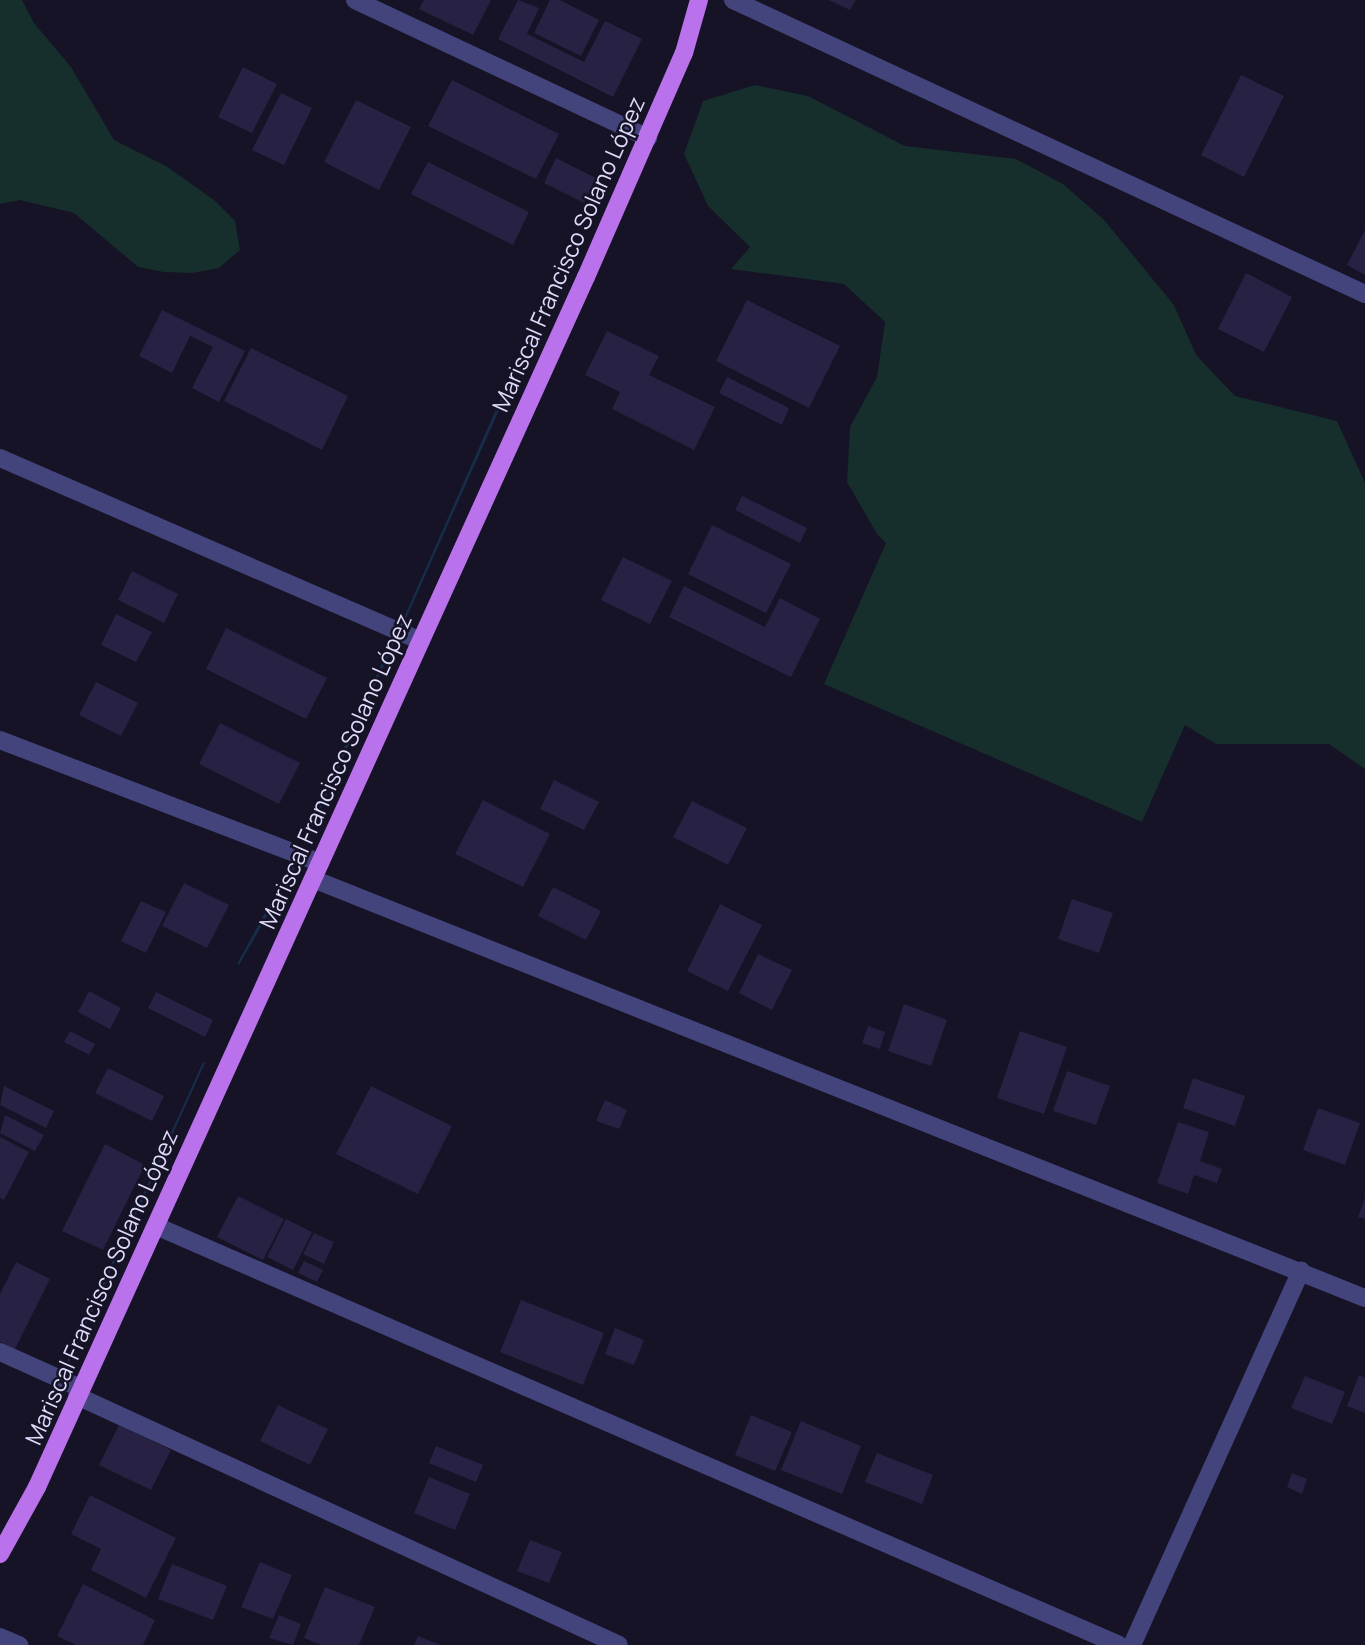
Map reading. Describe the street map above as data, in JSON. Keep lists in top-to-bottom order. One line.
{"streets":{"main road":["Mariscal Francisco Solano López"]}}
